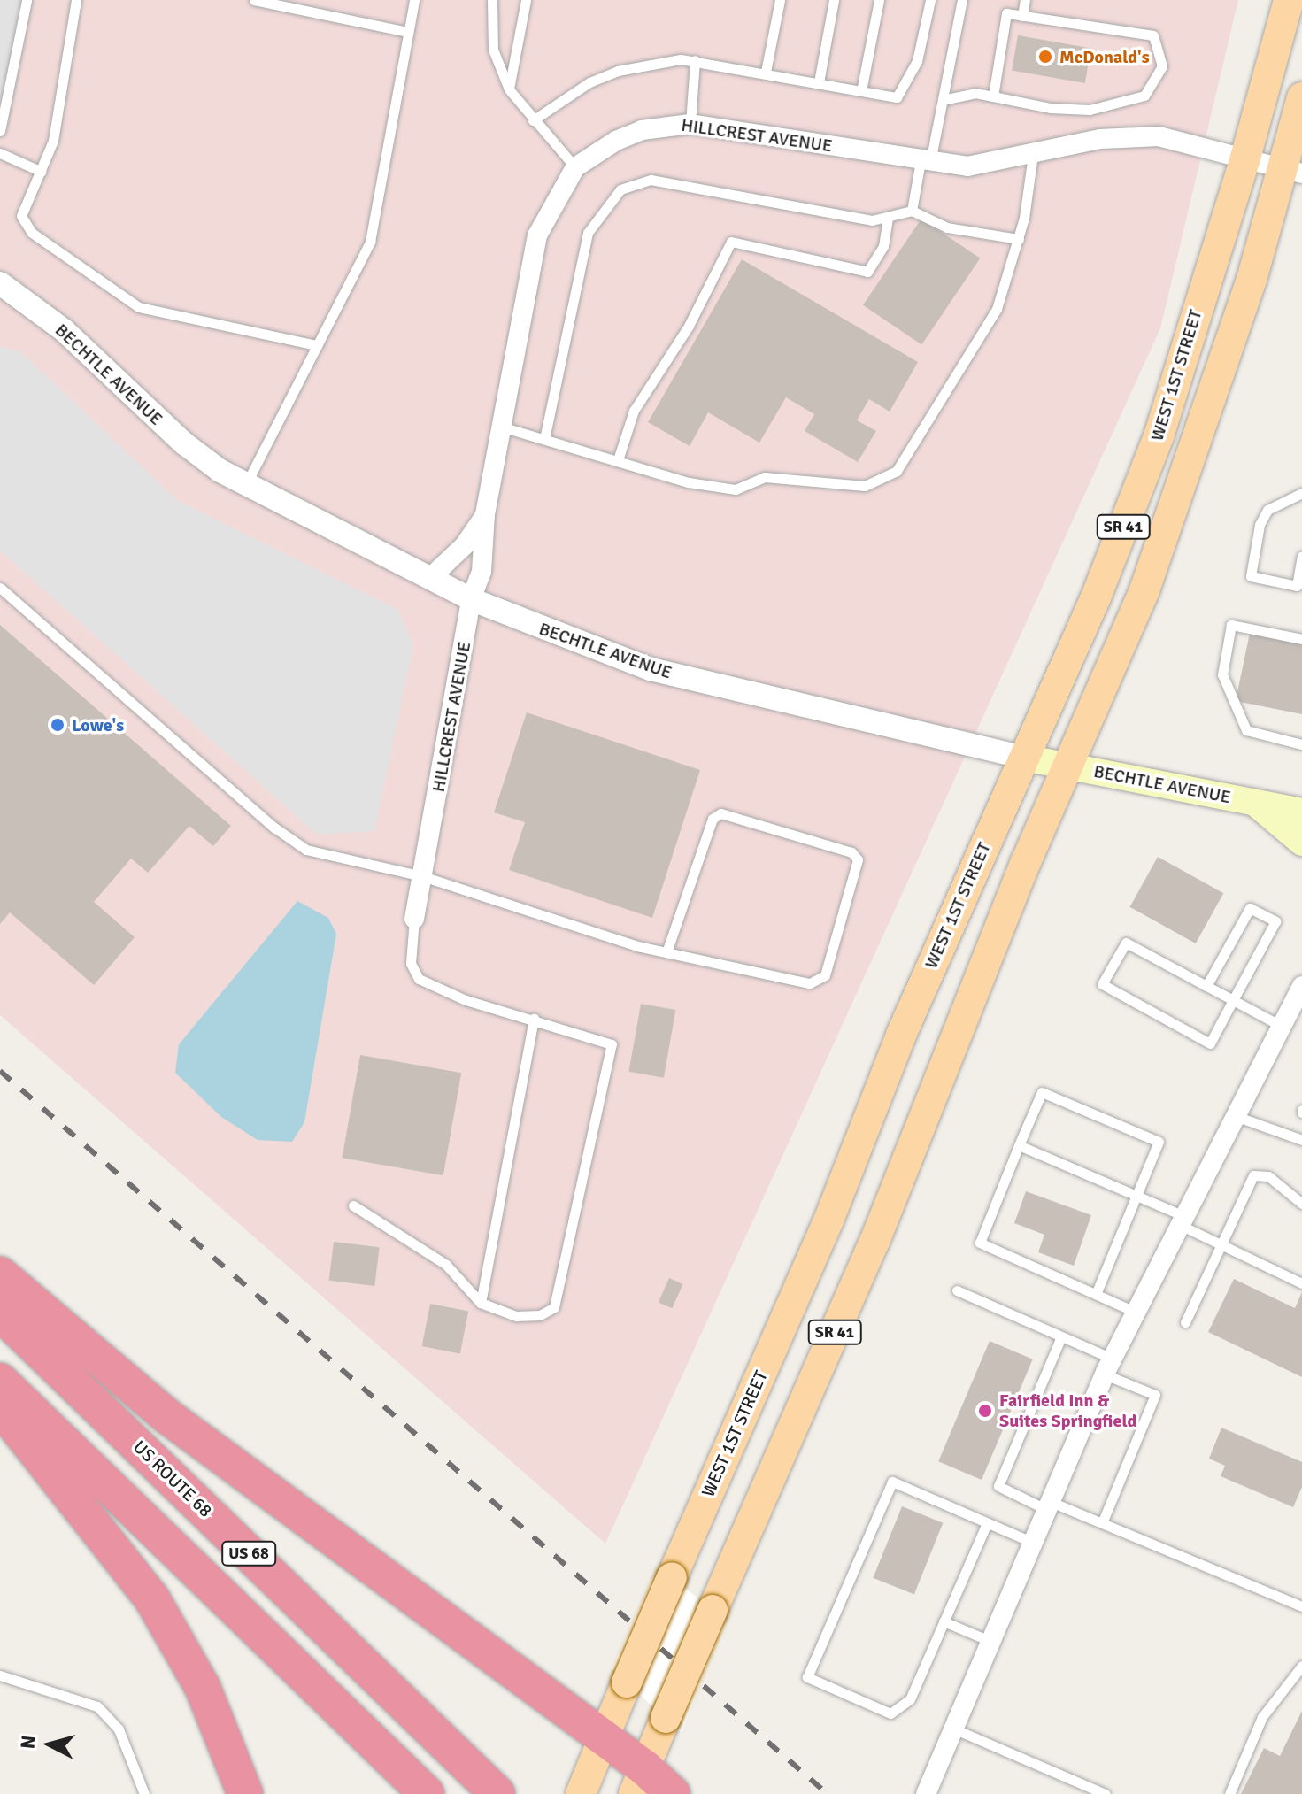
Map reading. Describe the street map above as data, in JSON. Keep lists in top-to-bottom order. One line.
{"streets":{"highway":["US ROUTE 68","US 68"],"main road":["BECHTLE AVENUE","WEST 1ST STREET","SR 41"],"street":["HILLCREST AVENUE"]},"crossings":[["HILLCREST AVENUE","BECHTLE AVENUE"],["HILLCREST AVENUE","WEST 1ST STREET"],["HILLCREST AVENUE","SR 41"],["BECHTLE AVENUE","WEST 1ST STREET"],["BECHTLE AVENUE","SR 41"]],"places":["McDonald's","Lowe's","Fairfield Inn & Suites Springfield"],"north":"left"}
